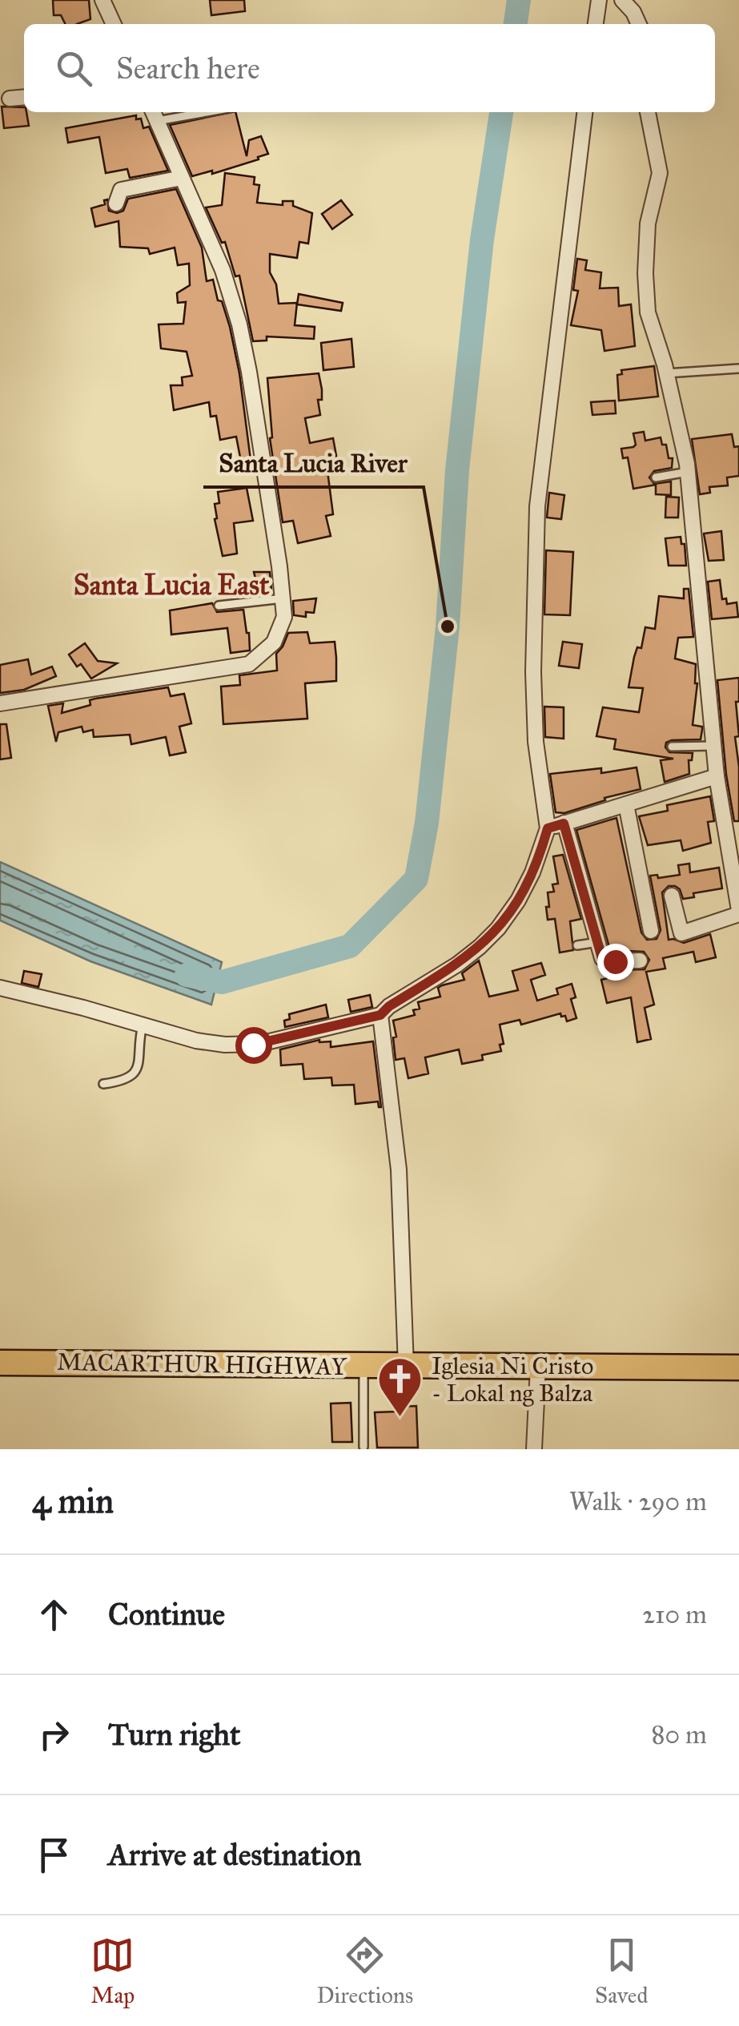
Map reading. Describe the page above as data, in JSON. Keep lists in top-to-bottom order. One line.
{"streets":{"highway":["MACARTHUR HIGHWAY"]},"districts":["Santa Lucia East"],"places":{"other":["Santa Lucia River"],"church":["Iglesia Ni Cristo - Lokal ng Balza"]},"page":{"search":"Search here","heading":["4 min","Walk · 290 m"],"list":[["Continue","210 m"],["Turn right","80 m"],"Arrive at destination"],"nav":["Map","Directions","Saved"]}}
